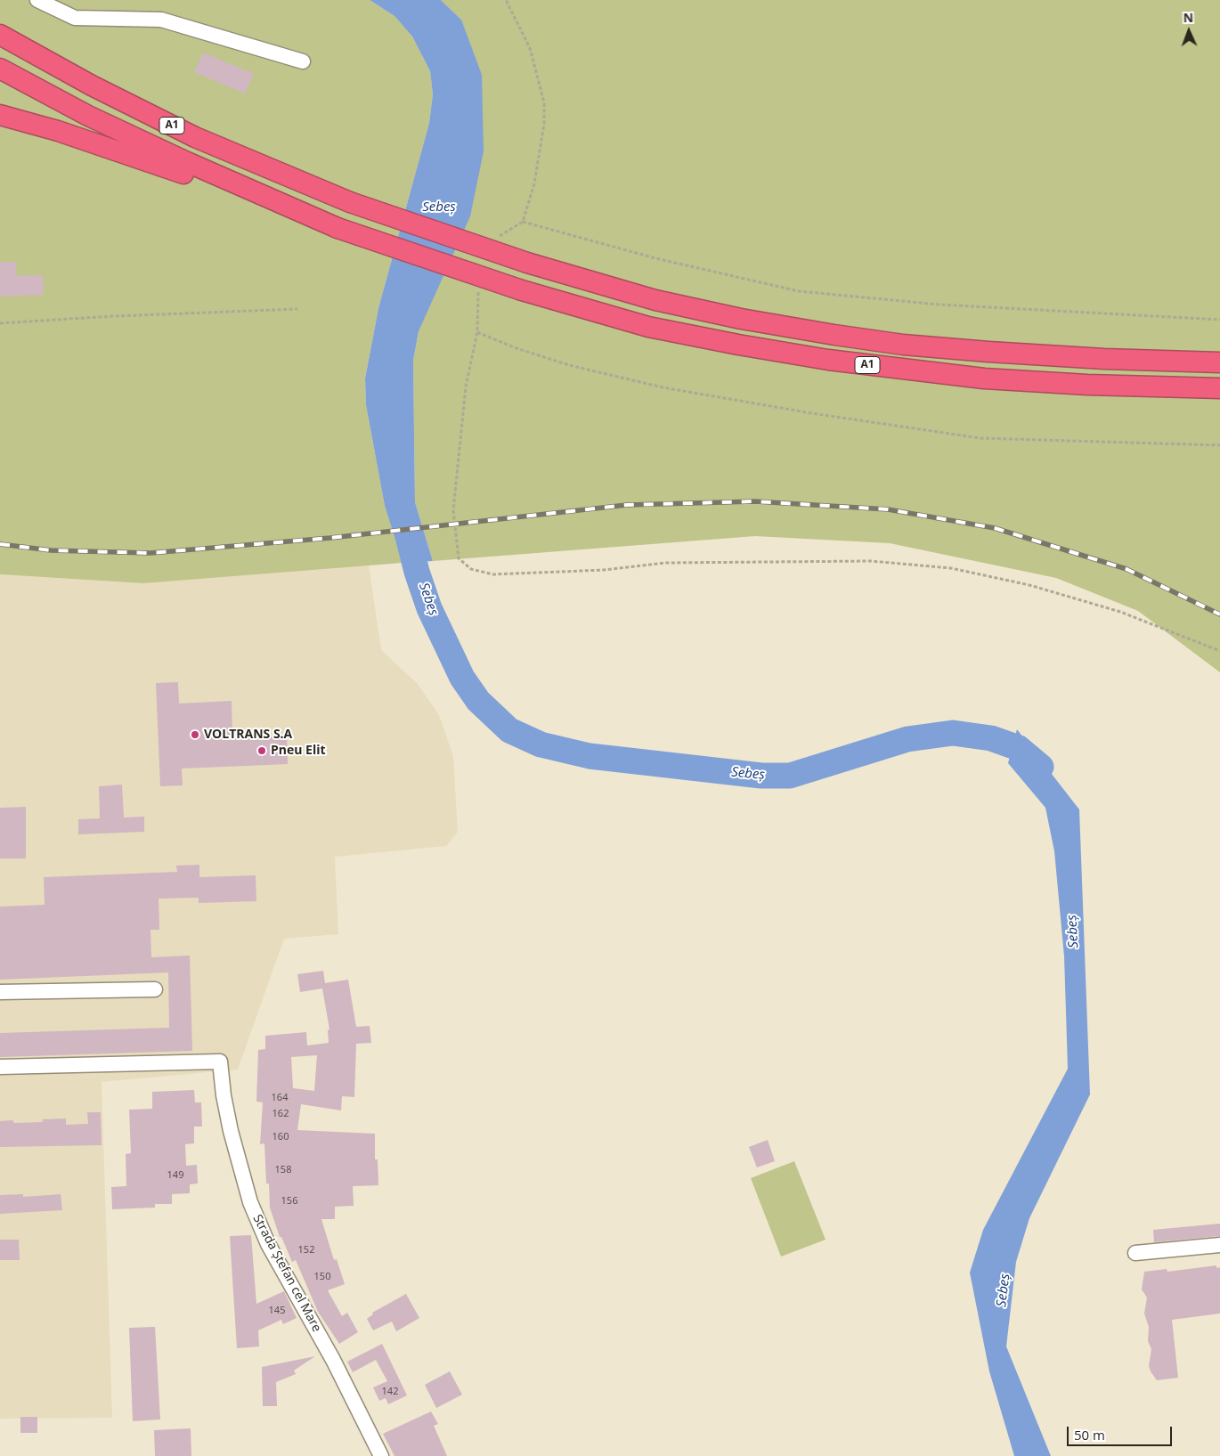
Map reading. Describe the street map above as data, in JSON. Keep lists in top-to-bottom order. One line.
{"streets":{"highway":["A1"],"street":["Strada Ștefan cel Mare"]},"water":["Sebeș"],"places":["VOLTRANS S.A","Pneu Elit"],"house_numbers":["164","162","160","158","149","156","152","150","145","142"],"scale_bar":"50 m","north":"top"}
